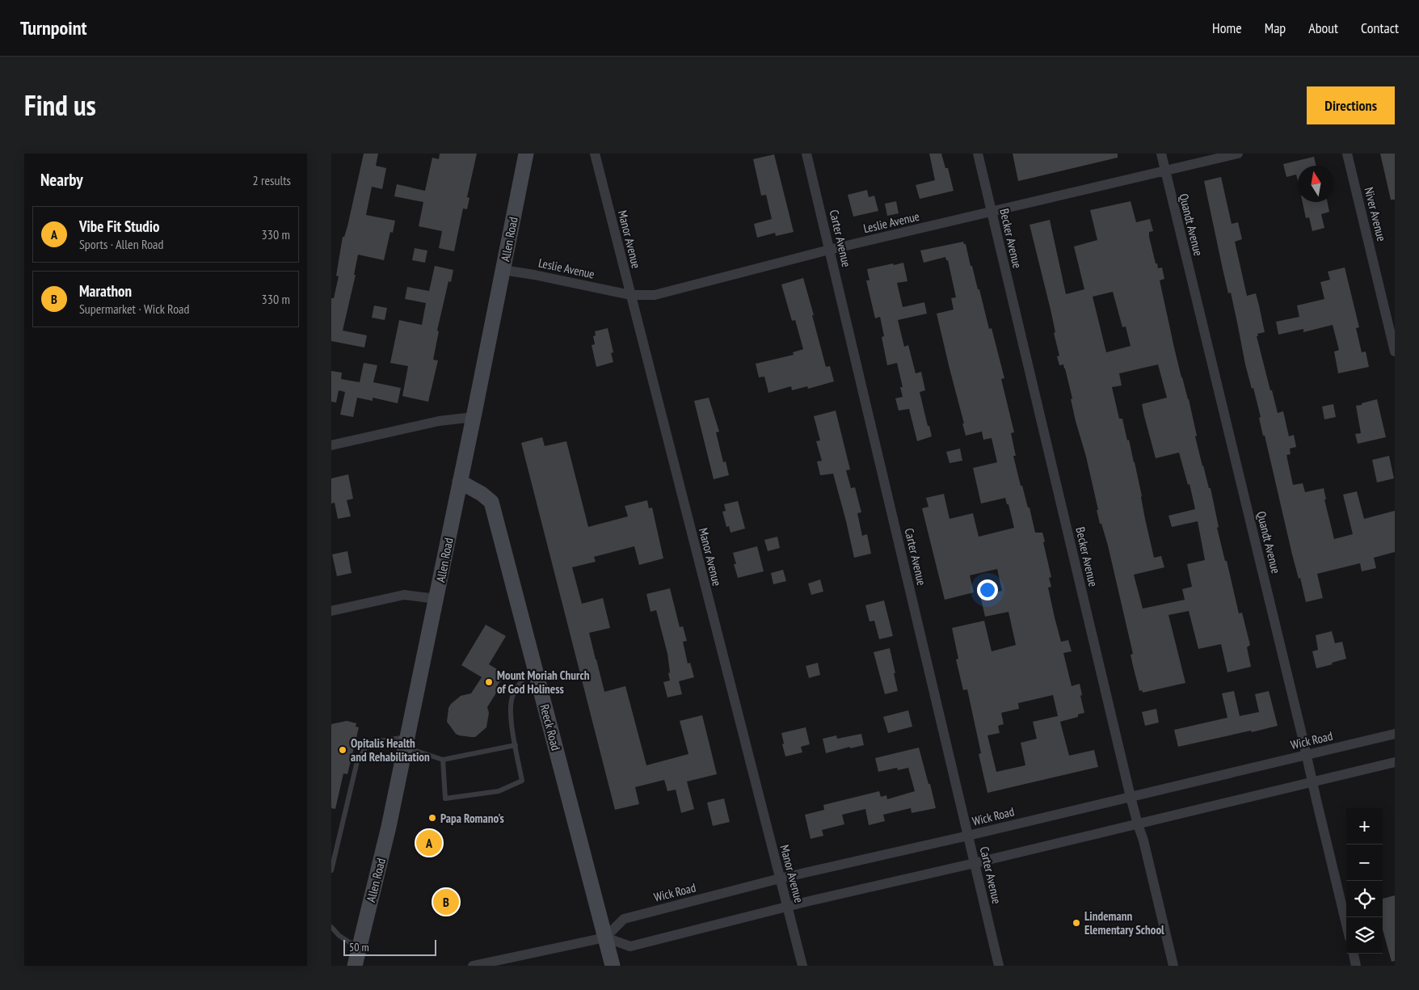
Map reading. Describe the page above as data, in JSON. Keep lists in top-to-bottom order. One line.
{"streets":{"main road":["Allen Road","Reeck Road"],"street":["Niver Avenue","Leslie Avenue","Quandt Avenue","Carter Avenue","Becker Avenue","Manor Avenue","Wick Road"]},"crossings":[["Leslie Avenue","Quandt Avenue"],["Leslie Avenue","Carter Avenue"],["Leslie Avenue","Becker Avenue"],["Leslie Avenue","Allen Road"],["Leslie Avenue","Manor Avenue"],["Quandt Avenue","Wick Road"],["Carter Avenue","Wick Road"],["Becker Avenue","Wick Road"],["Allen Road","Reeck Road"],["Manor Avenue","Wick Road"],["Reeck Road","Wick Road"]],"places":["Mount Moriah Church of God Holiness","Opitalis Health and Rehabilitation","Papa Romano's","Lindemann Elementary School"],"scale_bar":"50 m","north":"top","page":{"header":"Turnpoint","nav":["Home","Map","About","Contact"],"title":"Find us","buttons":"Directions","heading":["Nearby","2 results"],"list":[{"mark":"A","name":"Vibe Fit Studio","note":"Sports · Allen Road","value":"330 m"},{"mark":"B","name":"Marathon","note":"Supermarket · Wick Road","value":"330 m"}],"map_buttons":["+","−"],"pins":["A","B"],"scale":"50 m"}}
